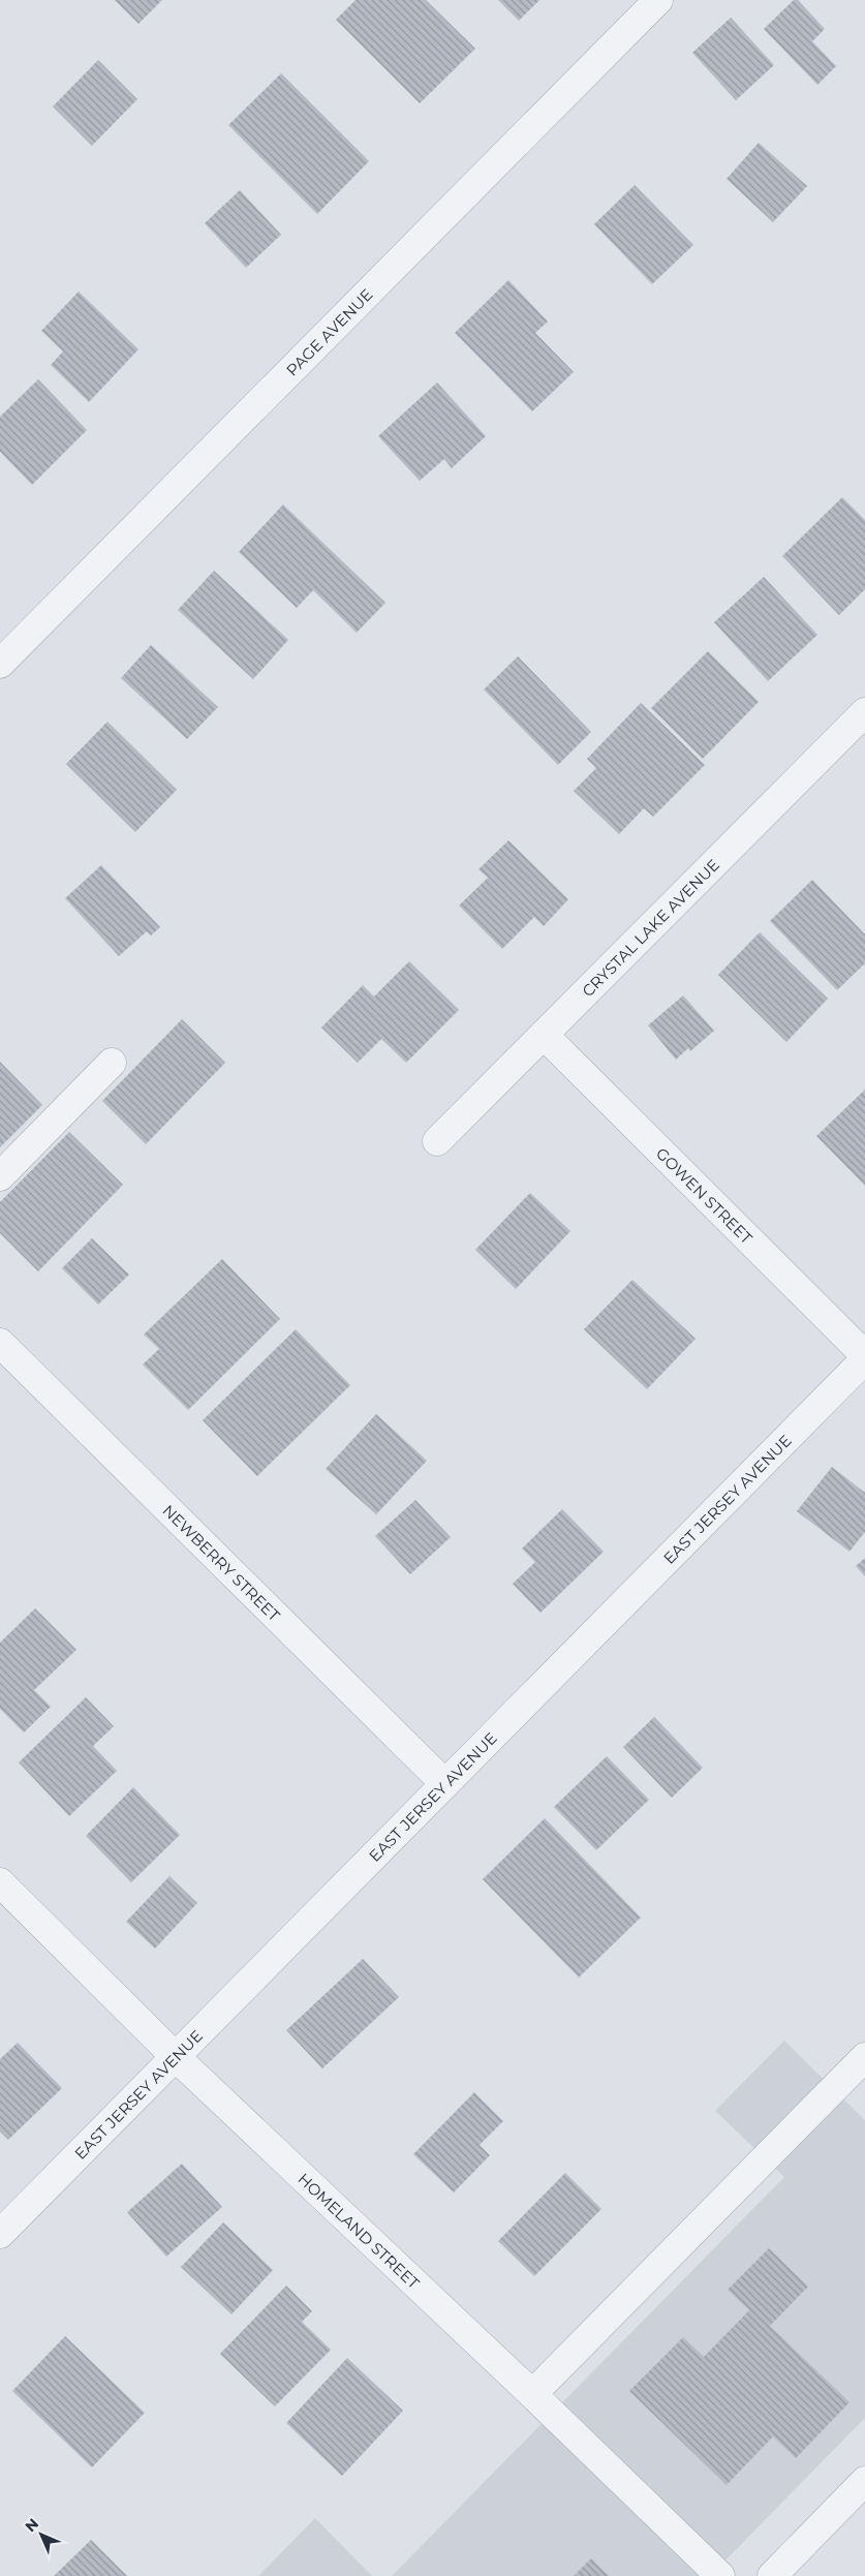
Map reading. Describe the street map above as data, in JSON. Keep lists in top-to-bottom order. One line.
{"streets":{"street":["PAGE AVENUE","CRYSTAL LAKE AVENUE","GOWEN STREET","EAST JERSEY AVENUE","NEWBERRY STREET","HOMELAND STREET"]},"crossings":[["CRYSTAL LAKE AVENUE","GOWEN STREET"],["GOWEN STREET","EAST JERSEY AVENUE"],["EAST JERSEY AVENUE","NEWBERRY STREET"],["EAST JERSEY AVENUE","HOMELAND STREET"]],"north":"top left"}
